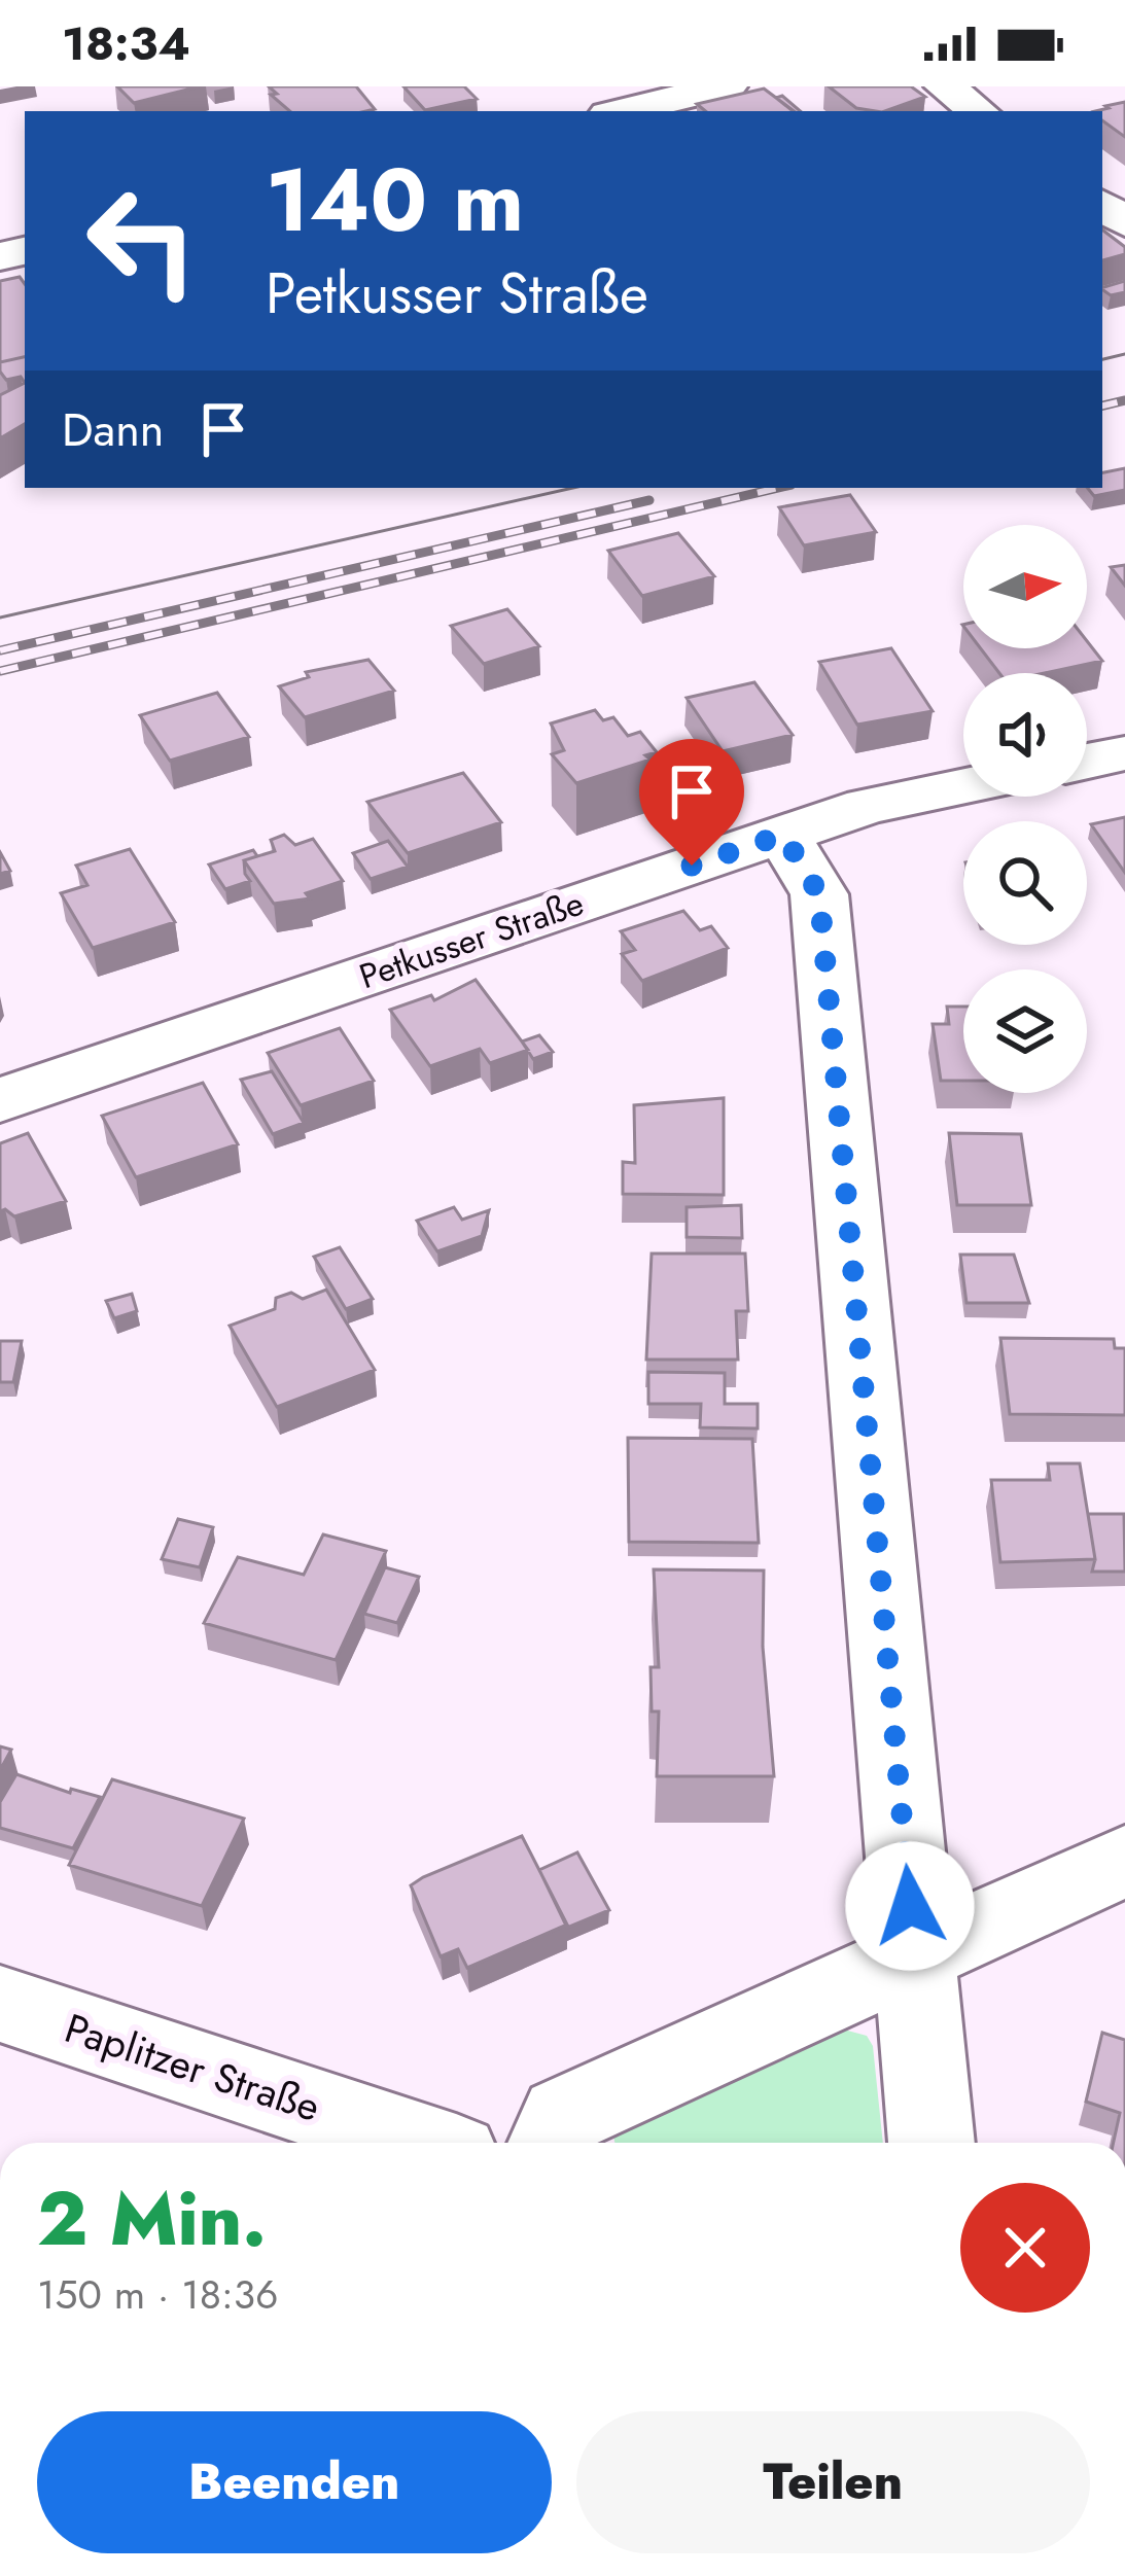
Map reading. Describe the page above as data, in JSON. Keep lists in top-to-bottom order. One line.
{"streets":{"street":["Petkusser Straße","Paplitzer Straße"]},"north":"right","page":{"status":"18:34","turn":["140 m","Petkusser Straße"],"then":"Dann","heading":["2 Min.","150 m · 18:36"],"buttons":["Beenden","Teilen"]}}
